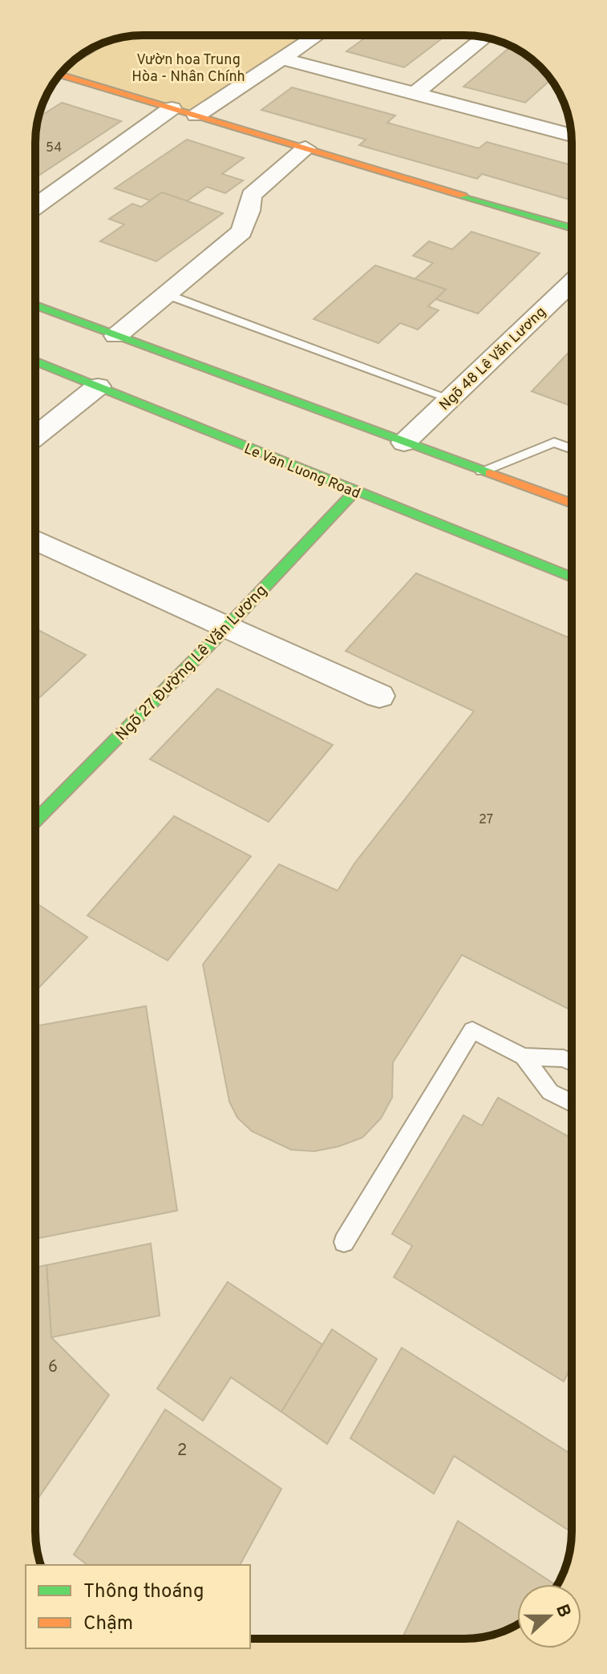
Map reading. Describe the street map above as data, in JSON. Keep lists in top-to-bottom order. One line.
{"streets":{"main road":["Le Van Luong Road","Ngõ 27 Đường Lê Văn Lương"],"street":["Ngõ 48 Lê Văn Lương"]},"crossings":[["Le Van Luong Road","Ngõ 27 Đường Lê Văn Lương"]],"parks":["Vườn hoa Trung Hòa - Nhân Chính"],"house_numbers":["54","27","6","2"],"legend":["Thông thoáng","Chậm"],"north":"right"}
